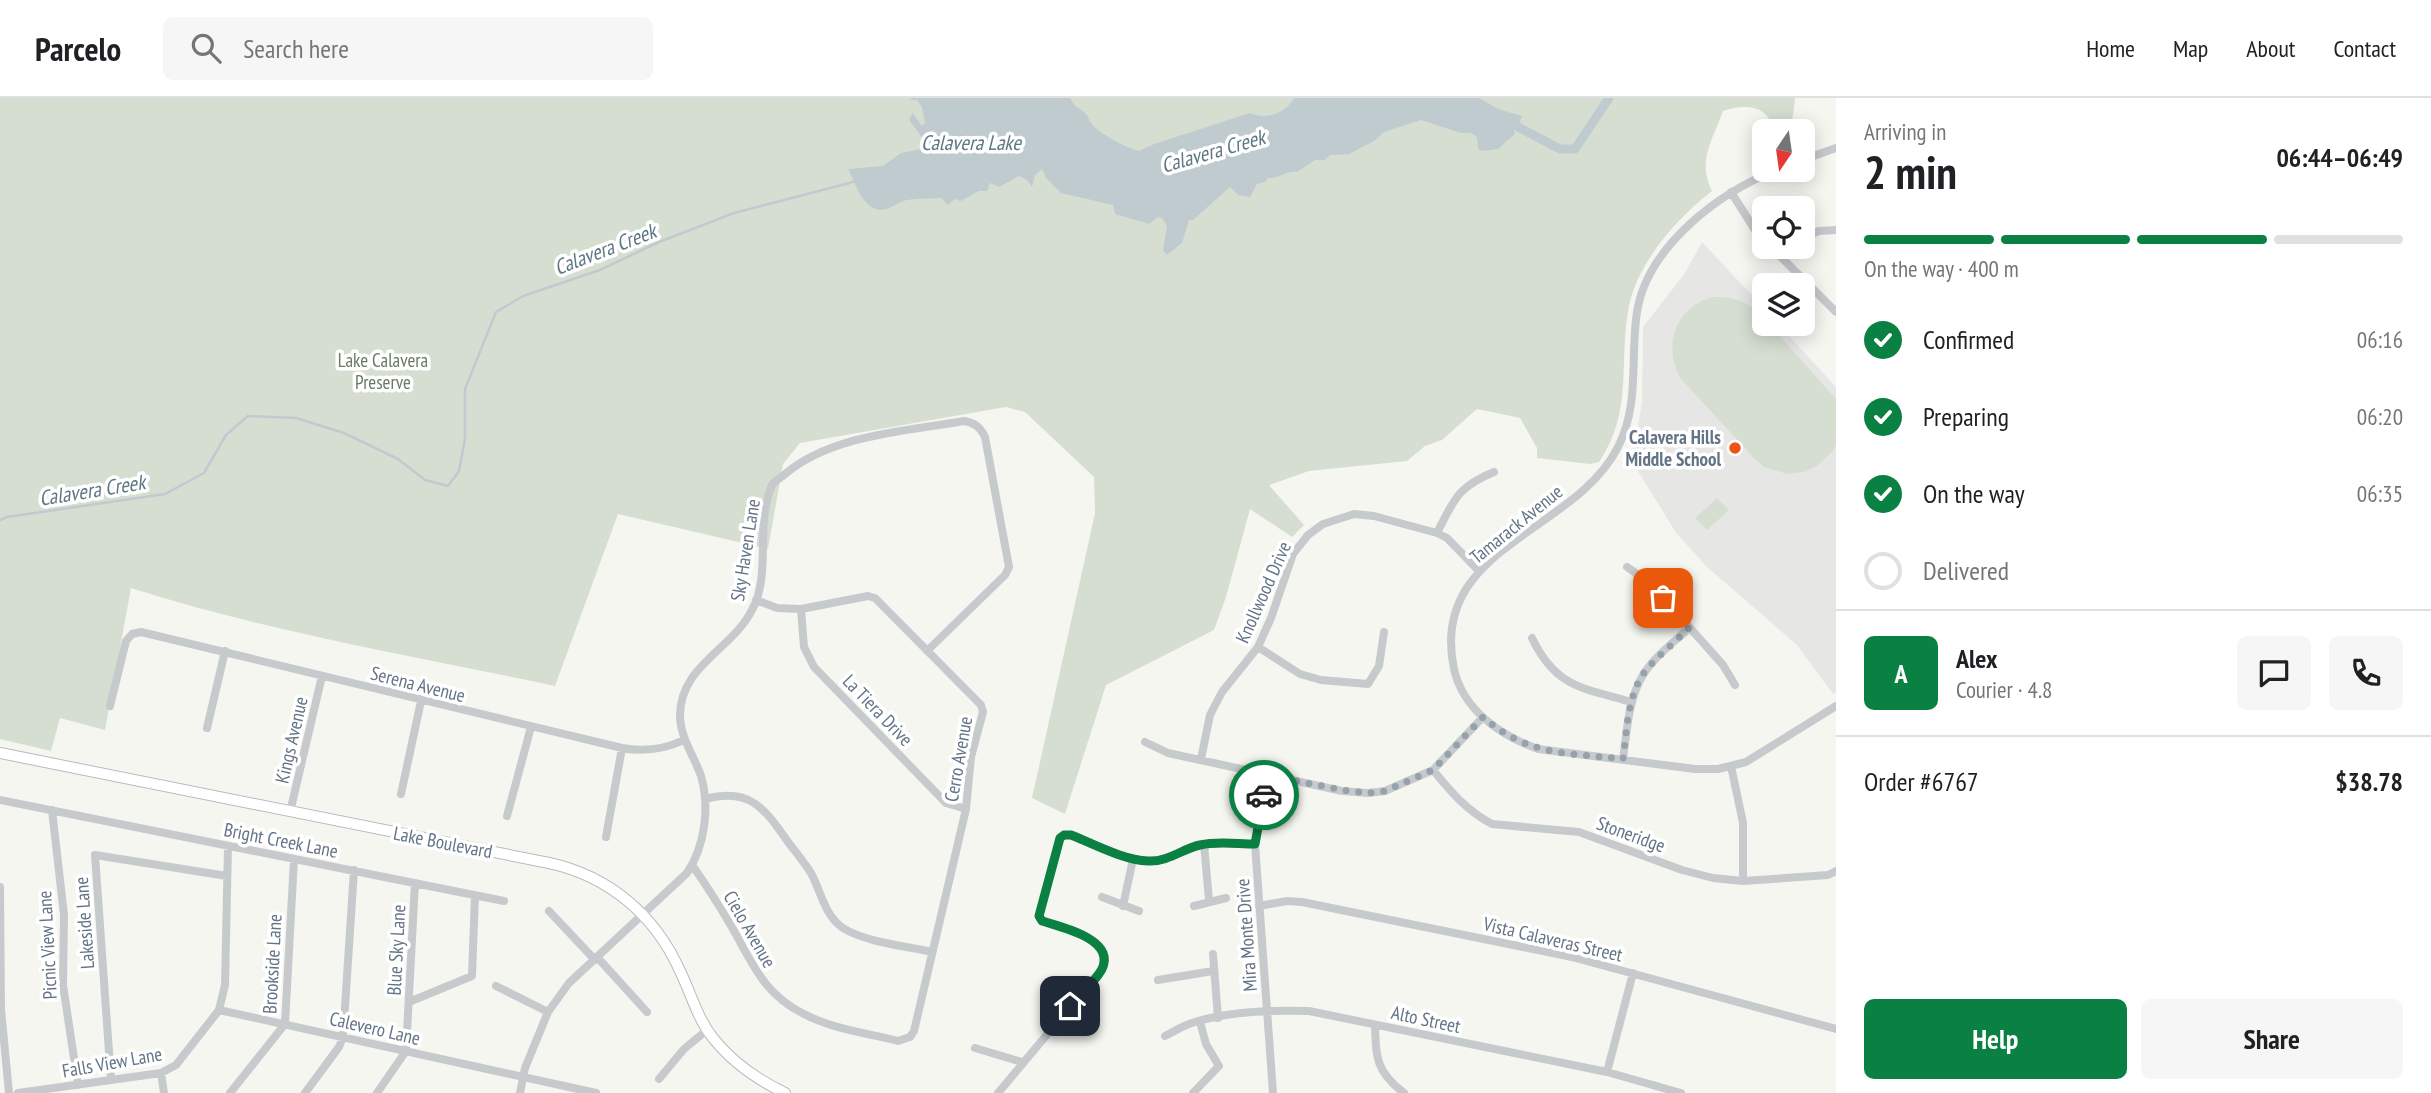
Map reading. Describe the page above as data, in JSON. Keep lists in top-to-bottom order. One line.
{"streets":{"main road":["Lake Boulevard"],"street":["Tamarack Avenue","Sky Haven Lane","Knollwood Drive","Serena Avenue","La Tiera Drive","Kings Avenue","Cerro Avenue","Stoneridge","Bright Creek Lane","Lakeside Lane","Cielo Avenue","Mira Monte Drive","Vista Calaveras Street","Picnic View Lane","Blue Sky Lane","Brookside Lane","Alto Street","Calevero Lane","Falls View Lane"]},"crossings":[["Tamarack Avenue","Knollwood Drive"],["Sky Haven Lane","Serena Avenue"],["Sky Haven Lane","Cerro Avenue"],["Sky Haven Lane","Lake Boulevard"],["Sky Haven Lane","Cielo Avenue"],["Sky Haven Lane","Calevero Lane"],["Serena Avenue","Kings Avenue"],["La Tiera Drive","Cerro Avenue"],["Kings Avenue","Lake Boulevard"],["Cerro Avenue","Cielo Avenue"],["Bright Creek Lane","Picnic View Lane"],["Bright Creek Lane","Blue Sky Lane"],["Bright Creek Lane","Brookside Lane"],["Bright Creek Lane","Falls View Lane"],["Lakeside Lane","Falls View Lane"],["Mira Monte Drive","Vista Calaveras Street"],["Mira Monte Drive","Alto Street"],["Picnic View Lane","Falls View Lane"],["Blue Sky Lane","Calevero Lane"],["Brookside Lane","Calevero Lane"],["Calevero Lane","Falls View Lane"]],"water":["Calavera Lake","Calavera Creek"],"parks":["Lake Calavera Preserve"],"places":["Calavera Hills Middle School"],"north":"bottom","page":{"header":"Parcelo","search":"Search here","nav":["Home","Map","About","Contact"],"heading":["2 min","Arriving in","06:44–06:49"],"panel":["Alex","Courier · 4.8","Order #6767","$38.78"],"bar":"On the way · 400 m","list":[["Confirmed","06:16"],["Preparing","06:20"],["On the way","06:35"],"Delivered"],"round":"A","buttons":["Help","Share"]}}
